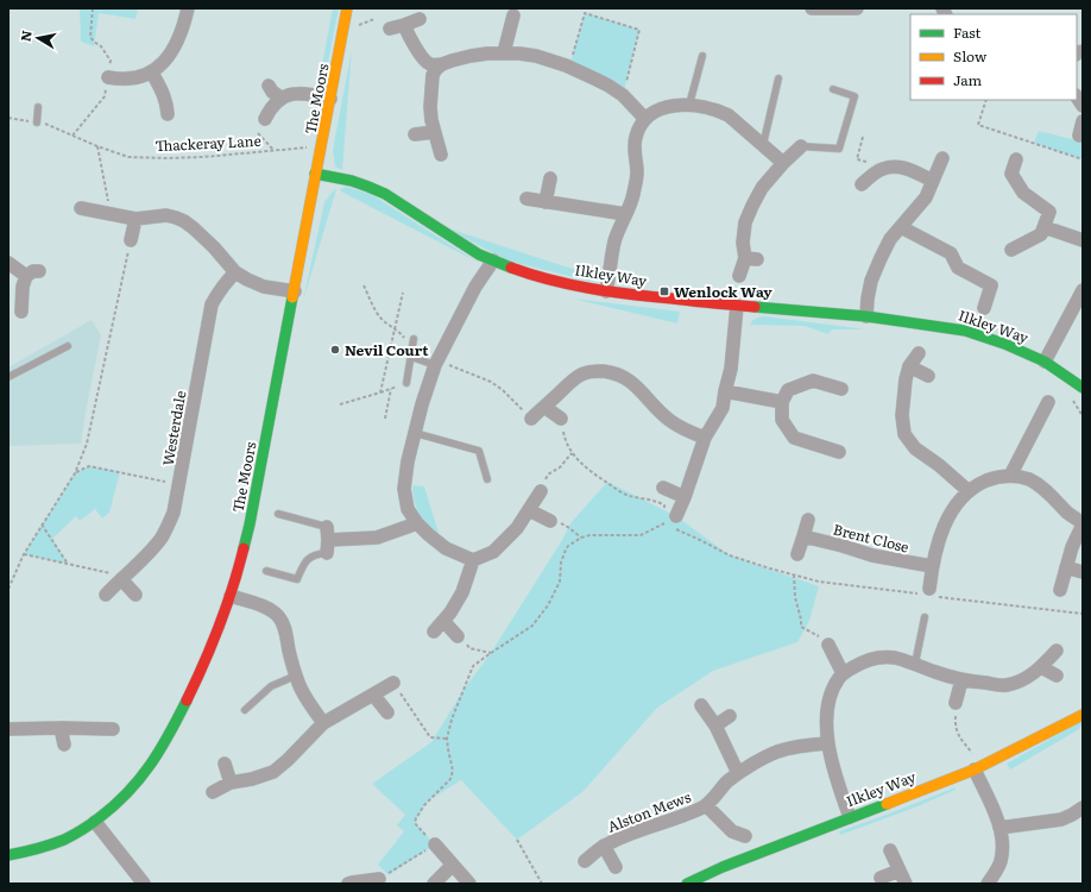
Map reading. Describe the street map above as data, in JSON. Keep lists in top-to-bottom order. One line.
{"streets":{"street":["The Moors","Ilkley Way","Westerdale","Brent Close","Alston Mews"],"path":["Thackeray Lane"]},"crossings":[["The Moors","Ilkley Way"]],"places":{"transit":["Wenlock Way"],"other":["Nevil Court"]},"legend":["Fast","Slow","Jam"],"north":"left"}
